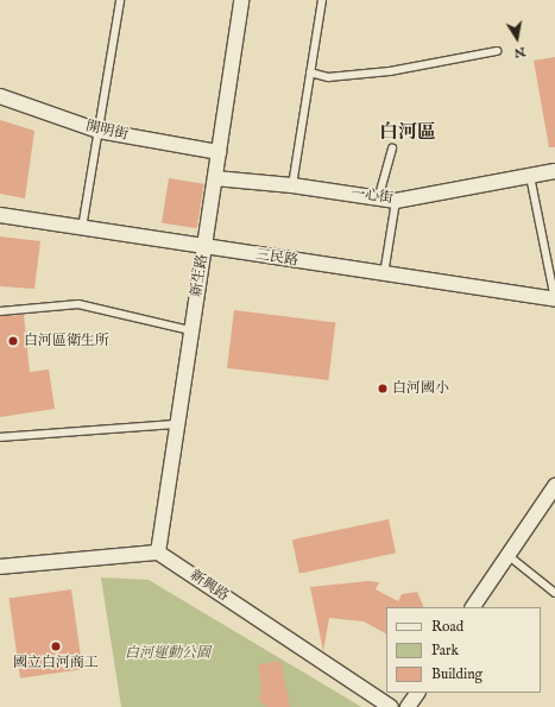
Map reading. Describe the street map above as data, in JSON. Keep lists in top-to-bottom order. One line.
{"streets":{"street":["開明街","一心街","三民路","新生路","新興路"]},"crossings":[["開明街","新生路"],["一心街","新生路"],["三民路","新生路"],["新生路","新興路"]],"districts":["白河區"],"parks":["白河運動公園"],"places":["白河區衛生所","白河國小","國立白河商工"],"legend":["Road","Park","Building"],"north":"bottom"}
